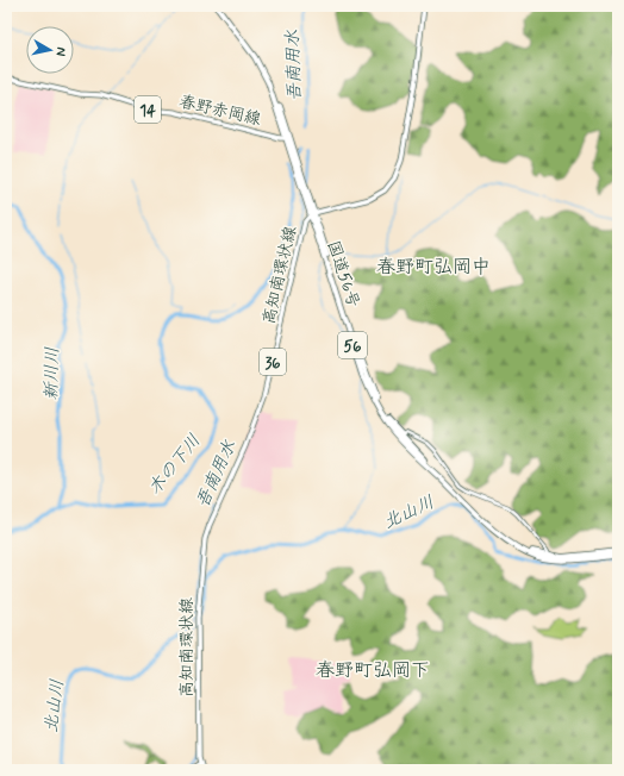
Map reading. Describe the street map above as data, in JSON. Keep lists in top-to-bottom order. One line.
{"streets":{"highway":["国道56号","56"],"main road":["14","春野赤岡線","高知南環状線","36"]},"crossings":[["春野赤岡線","国道56号"],["国道56号","高知南環状線"]],"districts":["春野町弘岡中","春野町弘岡下"],"water":["吾南用水","新川川","木の下川","北山川"],"north":"right"}
